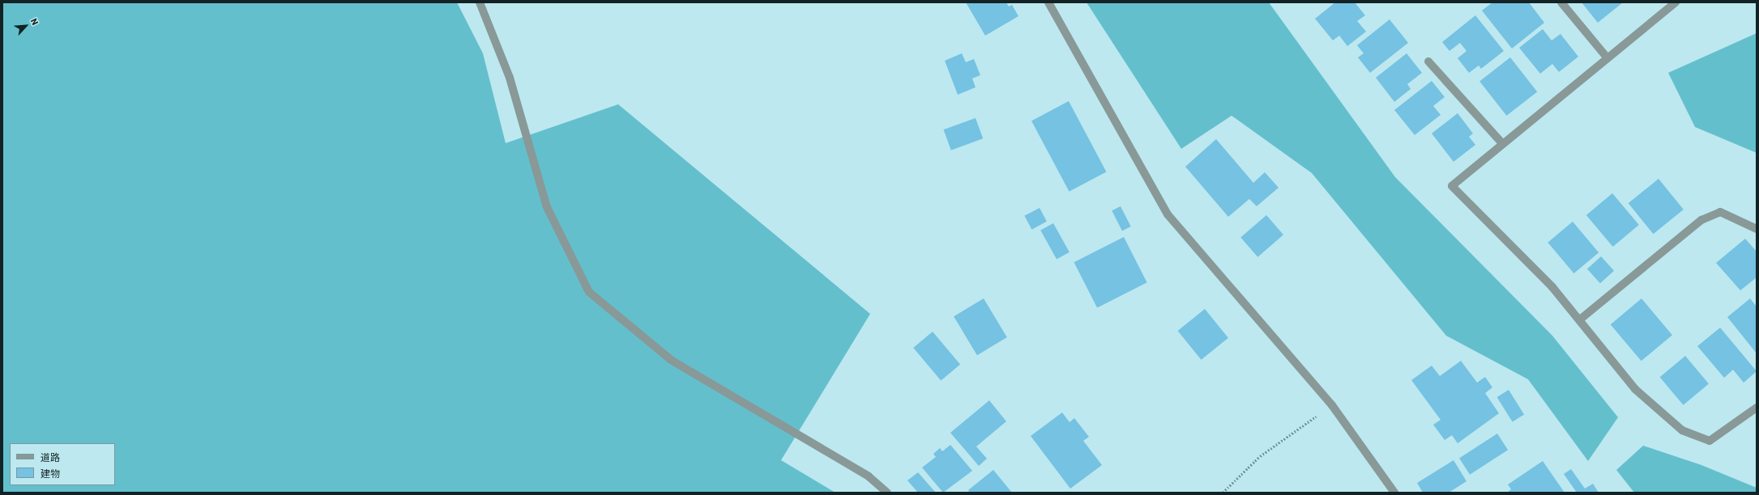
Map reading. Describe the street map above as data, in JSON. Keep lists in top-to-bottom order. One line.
{"legend":["道路","建物"],"north":"top right"}
